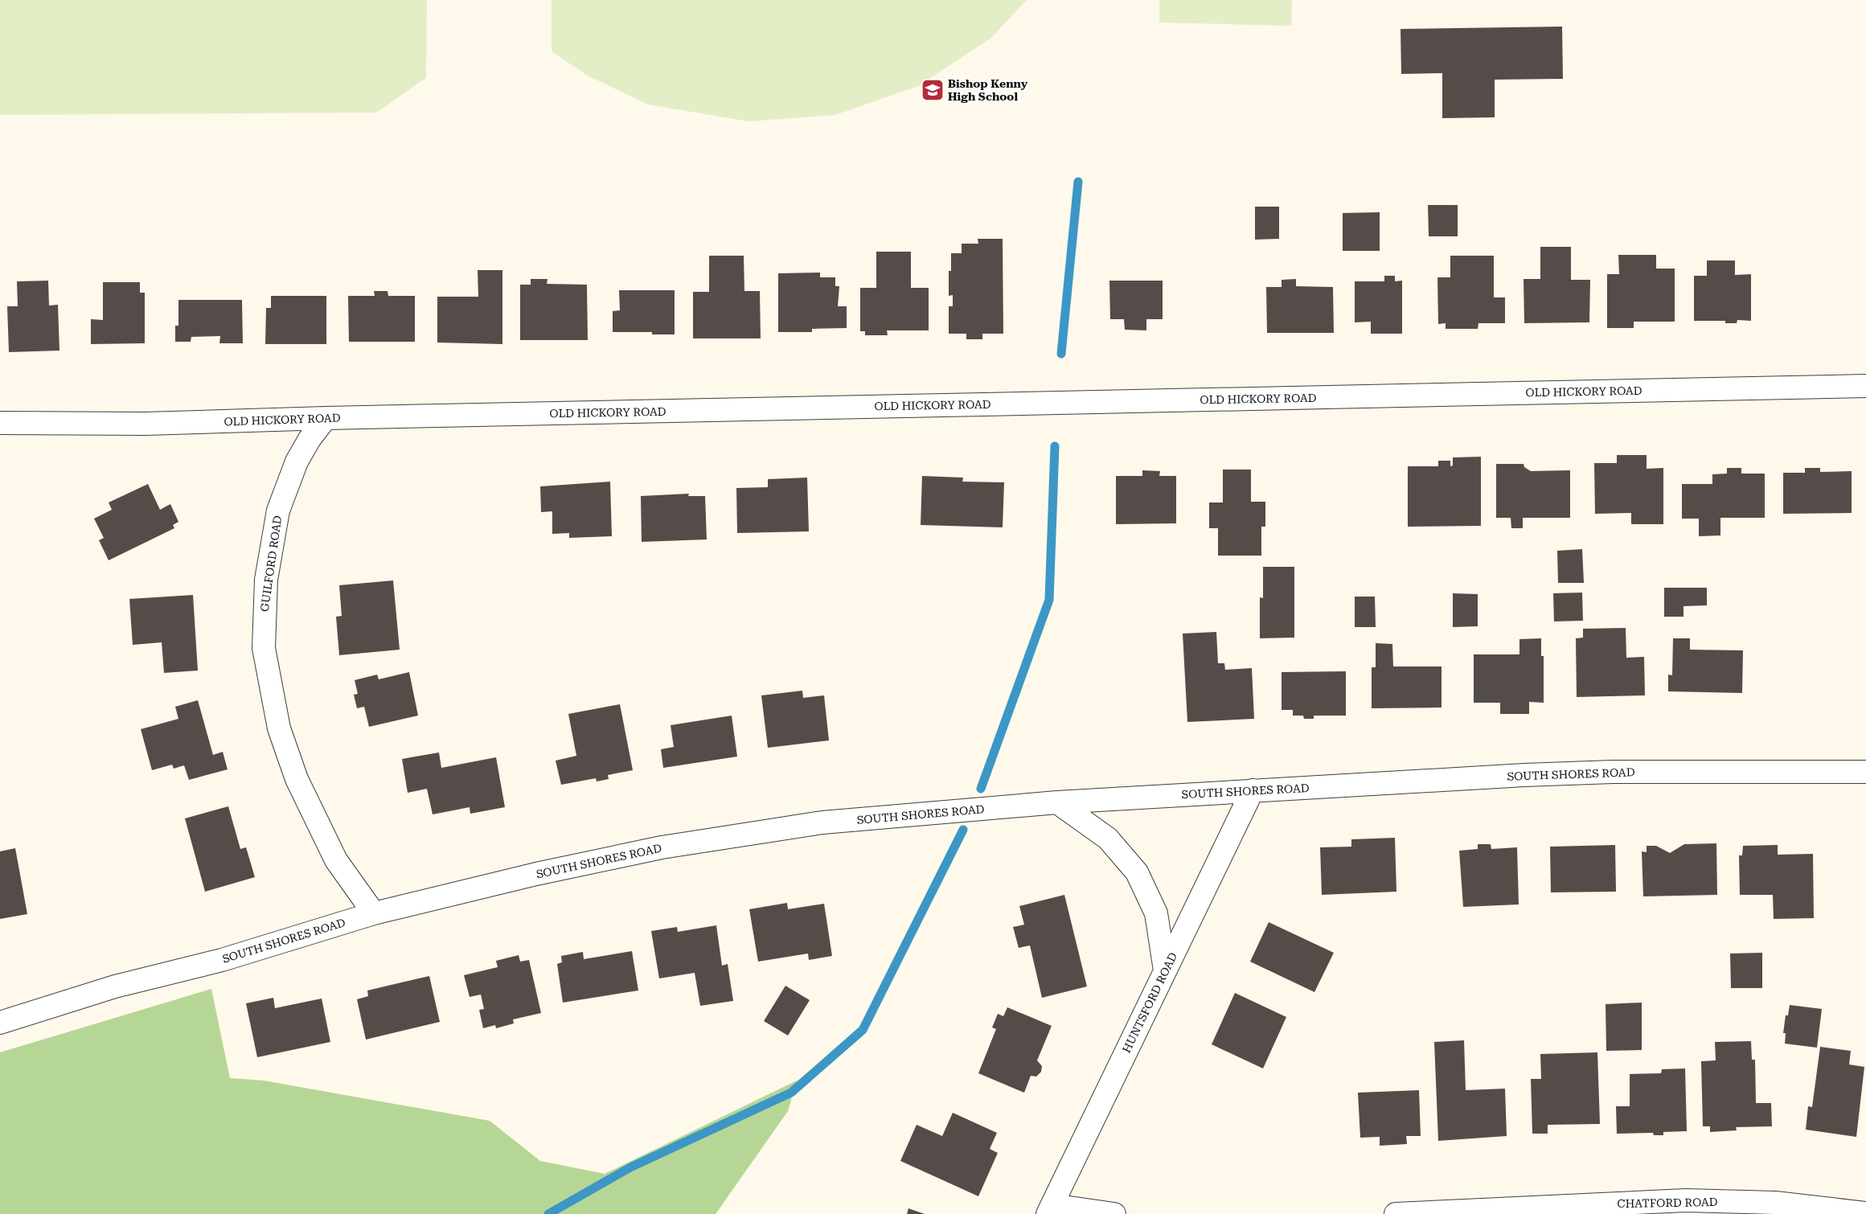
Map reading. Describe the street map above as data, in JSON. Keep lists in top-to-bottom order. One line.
{"streets":{"street":["OLD HICKORY ROAD","GUILFORD ROAD","SOUTH SHORES ROAD","HUNTSFORD ROAD","CHATFORD ROAD"]},"crossings":[["OLD HICKORY ROAD","GUILFORD ROAD"],["GUILFORD ROAD","SOUTH SHORES ROAD"],["SOUTH SHORES ROAD","HUNTSFORD ROAD"]],"places":{"school or university":["Bishop Kenny High School"]}}
